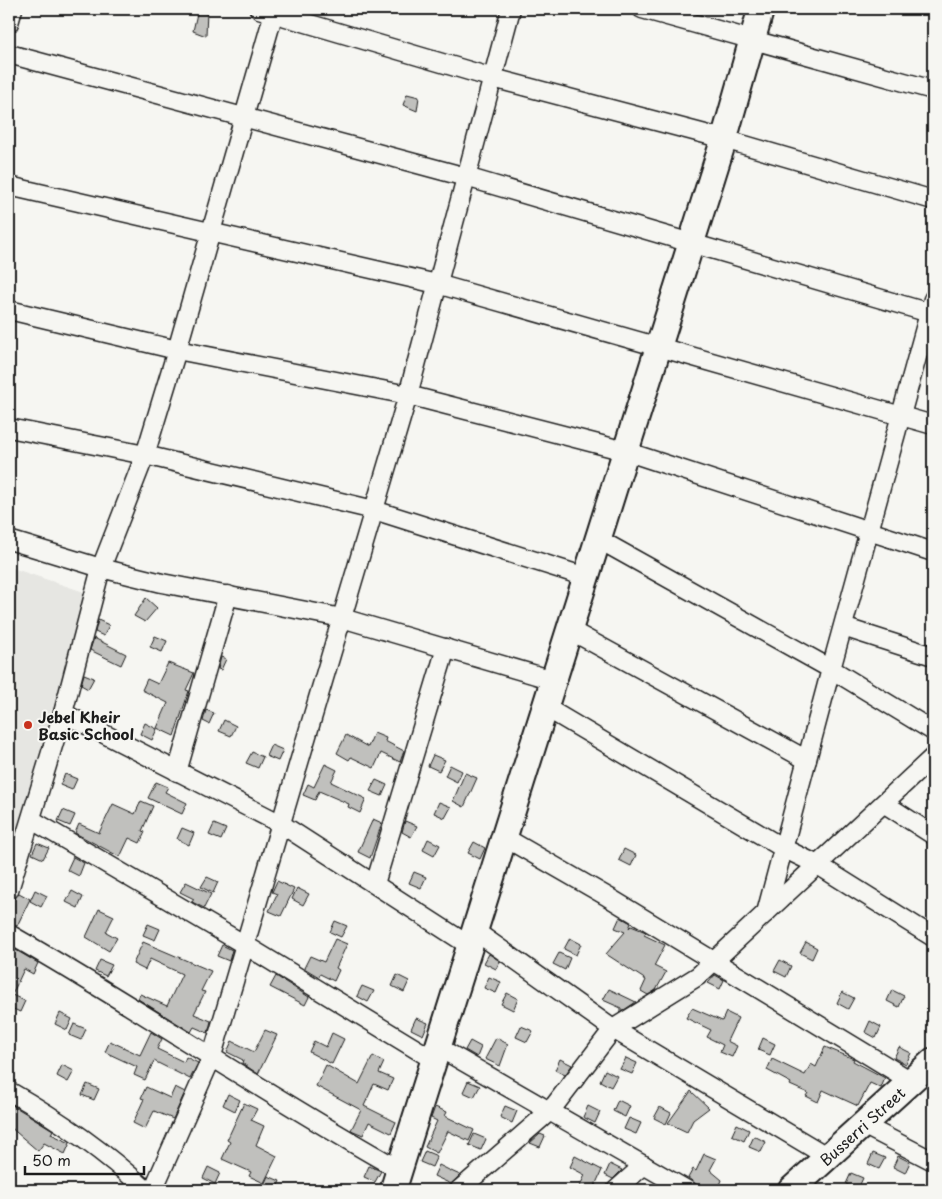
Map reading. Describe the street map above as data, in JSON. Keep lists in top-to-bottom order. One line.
{"streets":{"street":["Busserri Street"]},"places":["Jebel Kheir Basic School"],"scale_bar":"50 m"}
